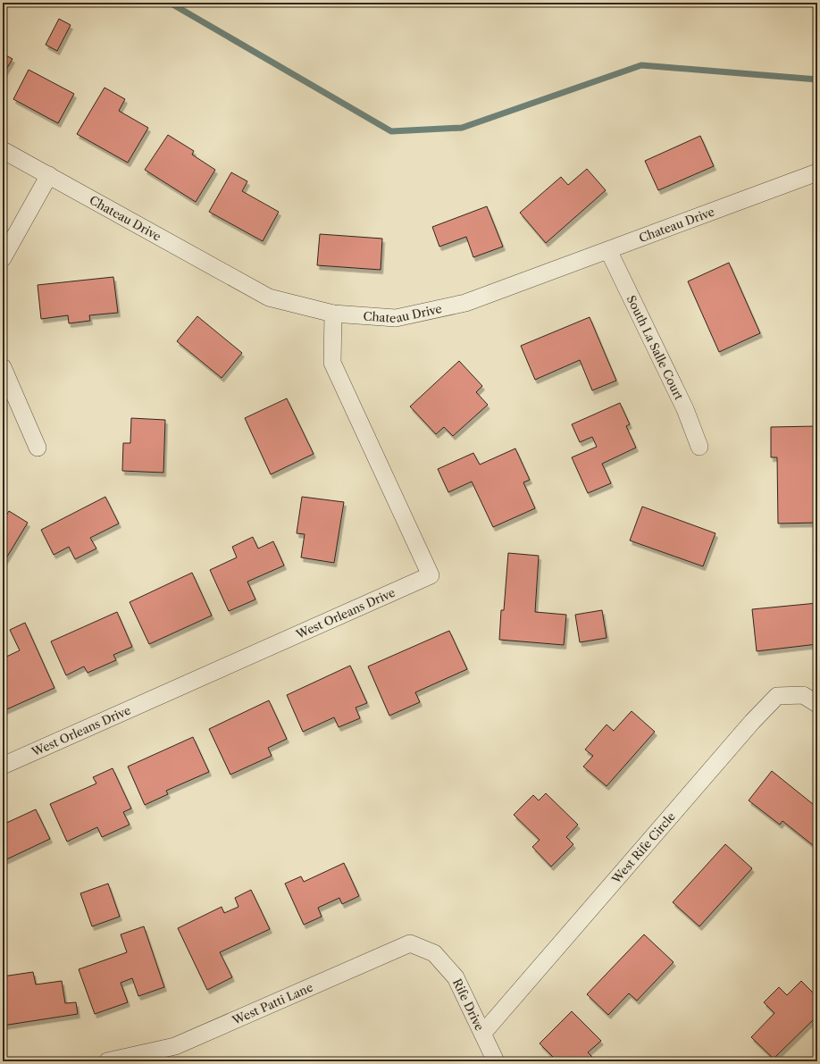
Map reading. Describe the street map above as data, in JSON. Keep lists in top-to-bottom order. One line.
{"streets":{"street":["Chateau Drive","South La Salle Court","West Orleans Drive","West Rife Circle","West Patti Lane","Rife Drive"]},"crossings":[["Chateau Drive","South La Salle Court"],["Chateau Drive","West Orleans Drive"],["West Rife Circle","Rife Drive"],["West Patti Lane","Rife Drive"]]}
